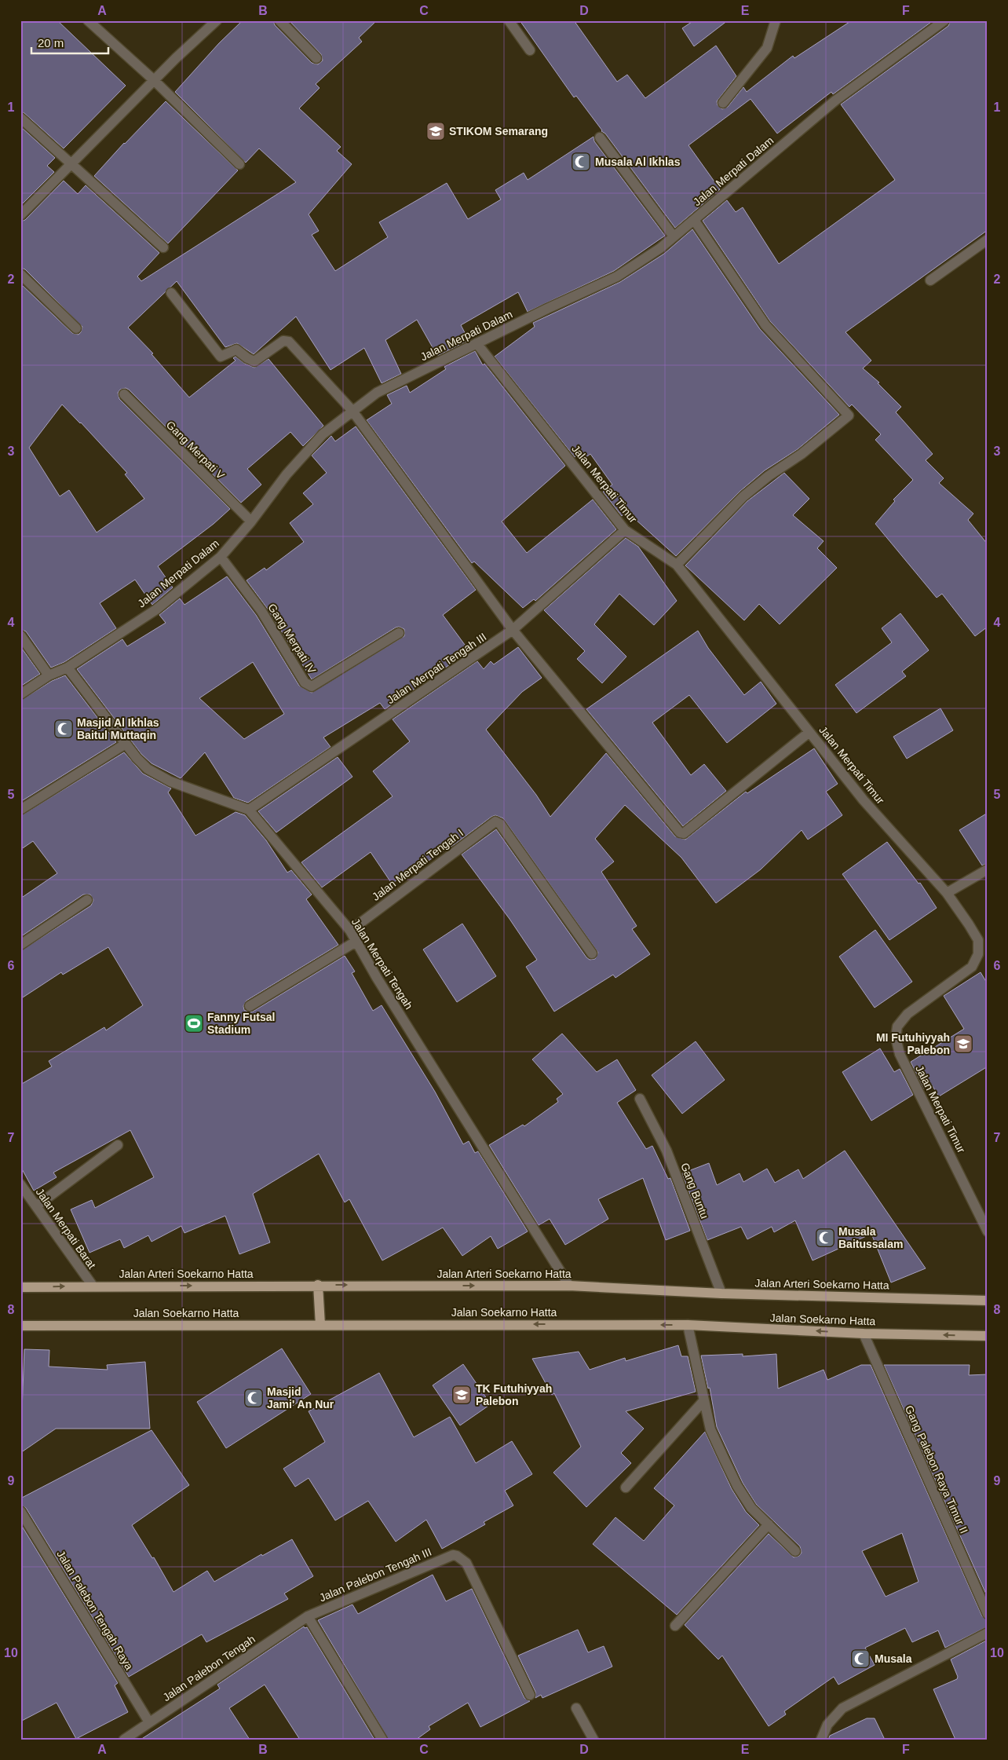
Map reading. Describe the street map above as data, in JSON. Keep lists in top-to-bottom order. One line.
{"streets":{"main road":["Jalan Arteri Soekarno Hatta","Jalan Soekarno Hatta"],"street":["Jalan Merpati Dalam","Gang Merpati V","Jalan Merpati Timur","Gang Merpati IV","Jalan Merpati Tengah III","Jalan Merpati Tengah I","Jalan Merpati Tengah","Gang Buntu","Jalan Merpati Barat","Gang Palebon Raya Timur II","Jalan Palebon Tengah III","Jalan Palebon Tengah Raya","Jalan Palebon Tengah"]},"crossings":[["Jalan Merpati Dalam","Gang Merpati V"],["Jalan Merpati Dalam","Jalan Merpati Timur"],["Jalan Merpati Dalam","Gang Merpati IV"],["Jalan Merpati Timur","Jalan Merpati Tengah III"],["Jalan Merpati Tengah III","Jalan Merpati Tengah"],["Jalan Merpati Tengah I","Jalan Merpati Tengah"],["Jalan Merpati Tengah","Jalan Arteri Soekarno Hatta"],["Gang Buntu","Jalan Arteri Soekarno Hatta"],["Jalan Merpati Barat","Jalan Arteri Soekarno Hatta"],["Jalan Soekarno Hatta","Gang Palebon Raya Timur II"],["Jalan Palebon Tengah III","Jalan Palebon Tengah"],["Jalan Palebon Tengah Raya","Jalan Palebon Tengah"]],"one_way":["Jalan Arteri Soekarno Hatta","Jalan Soekarno Hatta"],"places":{"school or university":["STIKOM Semarang","MI Futuhiyyah Palebon","TK Futuhiyyah Palebon"],"mosque":["Musala Al Ikhlas","Masjid Al Ikhlas Baitul Muttaqin","Musala Baitussalam","Masjid Jami' An Nur","Musala"],"sports":["Fanny Futsal Stadium"]},"scale_bar":"20 m","grid":{"columns":["A","B","C","D","E","F"],"rows":["1","2","3","4","5","6","7","8","9","10"]}}
